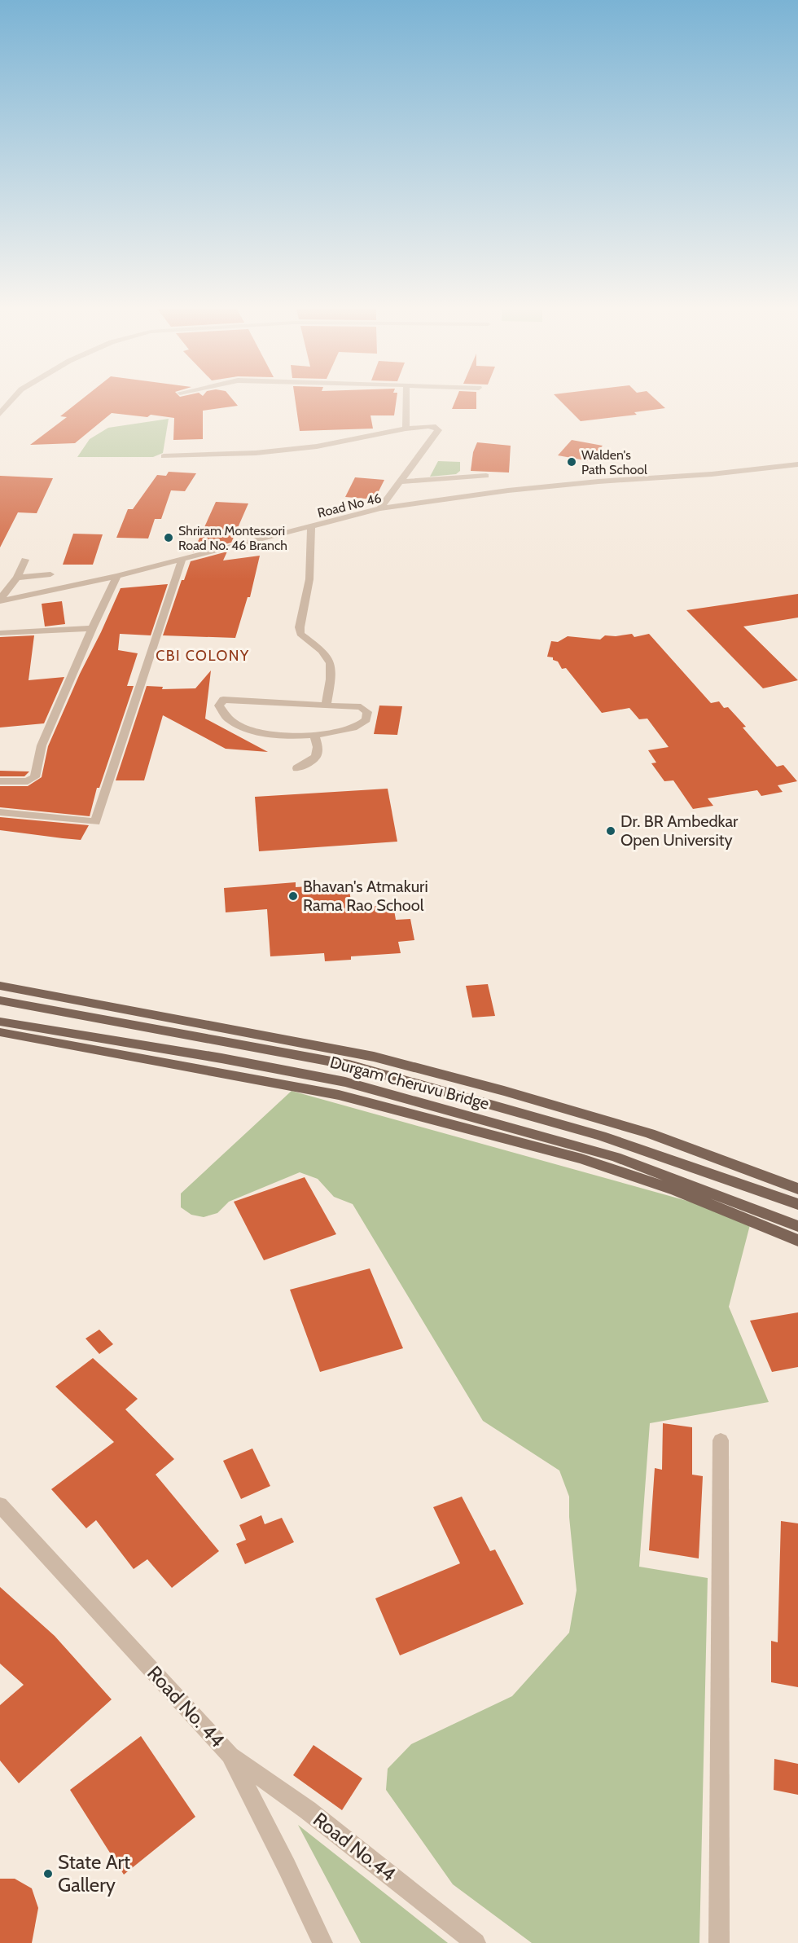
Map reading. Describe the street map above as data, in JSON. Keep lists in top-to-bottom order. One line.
{"streets":{"main road":["Durgam Cheruvu Bridge"],"street":["Road No 46","Road No. 44","Road No.44"]},"crossings":[["Road No. 44","Road No.44"]],"districts":["CBI COLONY"],"places":["Walden's Path School","Shriram Montessori Road No. 46 Branch","Dr. BR Ambedkar Open University","Bhavan's Atmakuri Rama Rao School","State Art Gallery"]}
